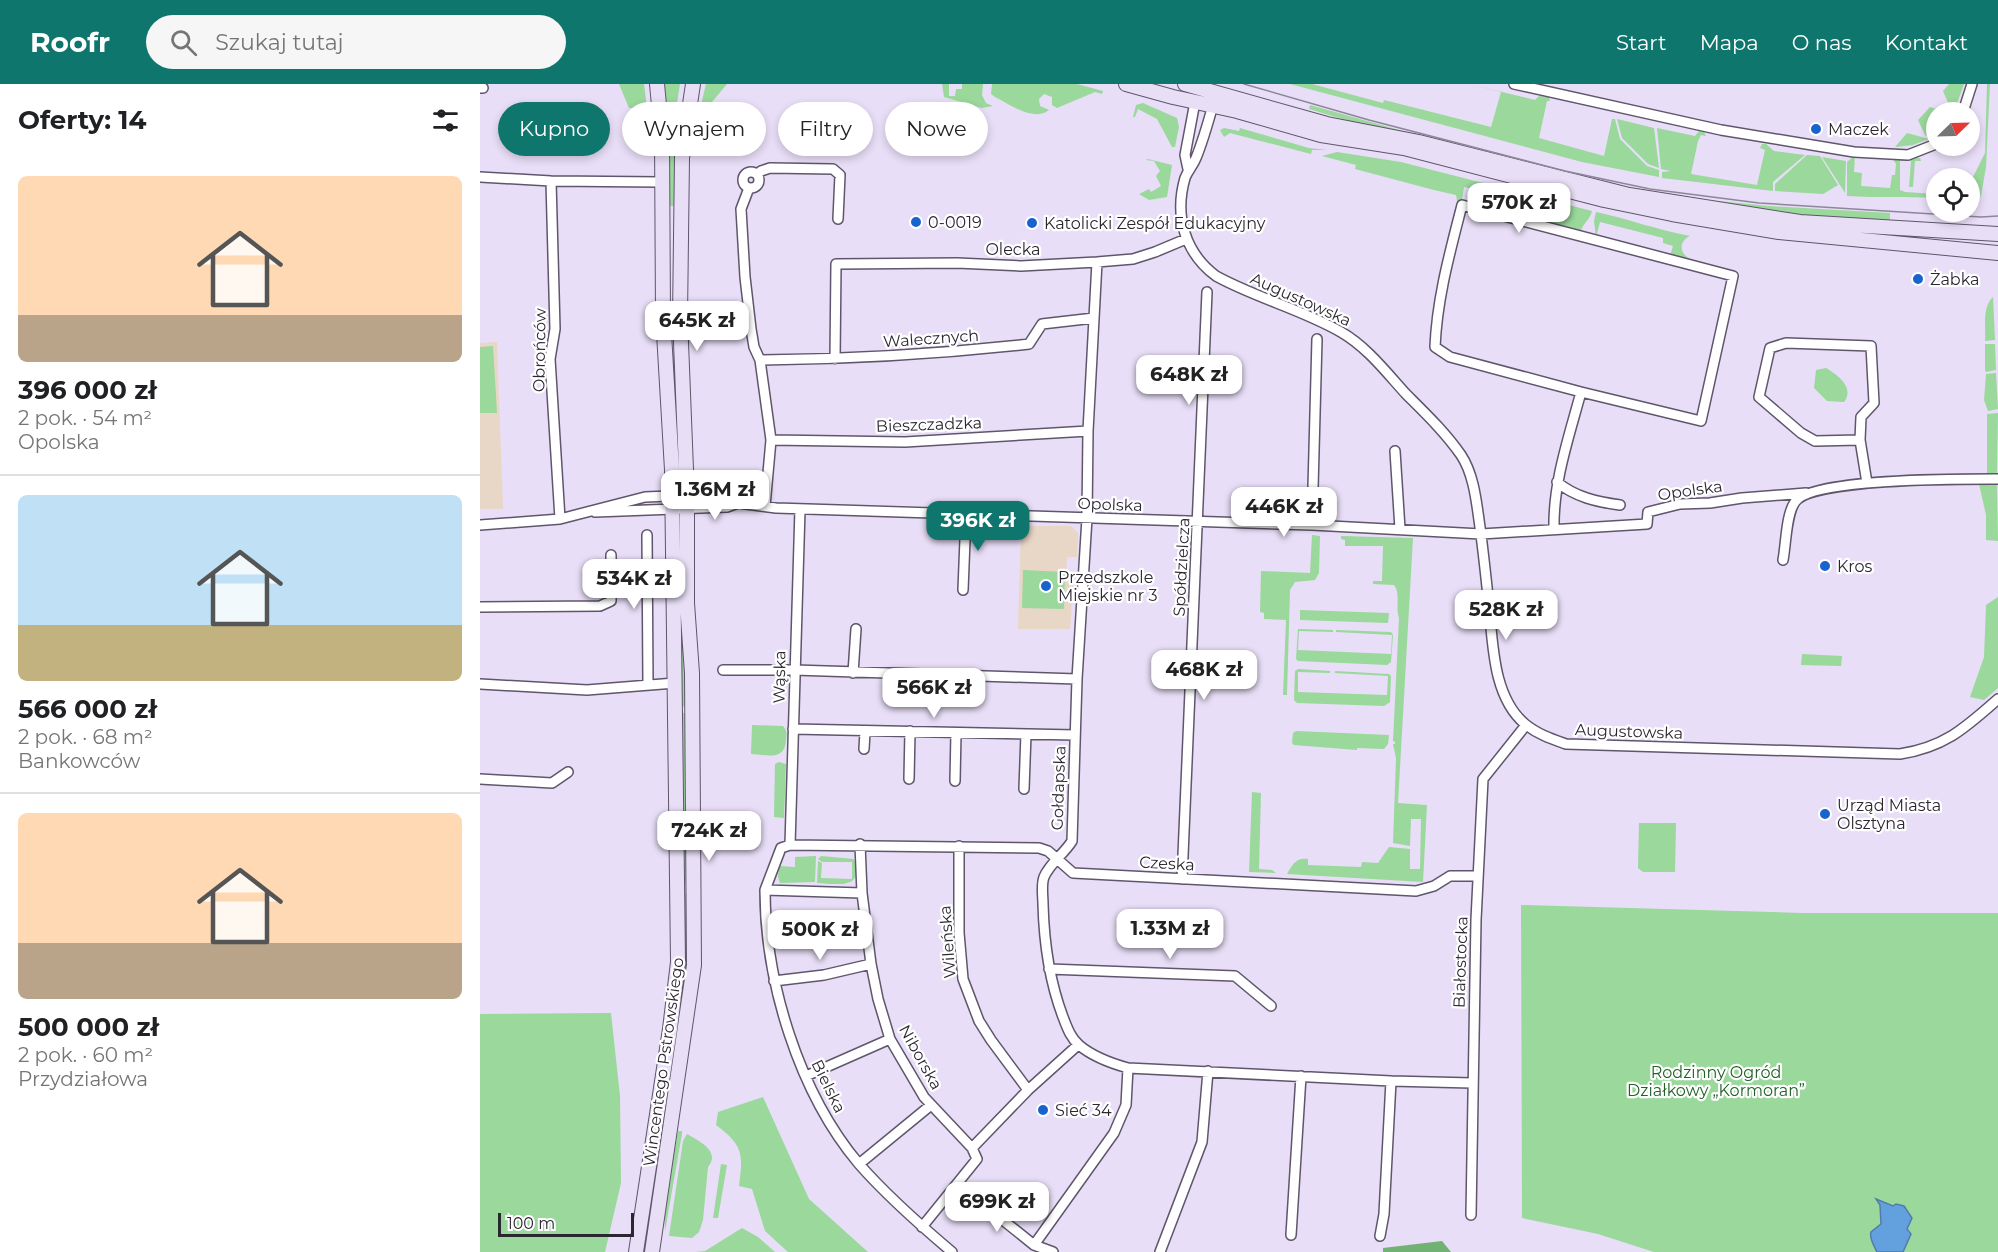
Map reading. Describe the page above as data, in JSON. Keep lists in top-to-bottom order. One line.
{"streets":{"main road":["Wincentego Pstrowskiego"],"street":["Olecka","Augustowska","Walecznych","Obrońców","Bieszczadzka","Opolska","Spółdzielcza","Wąska","Gołdapska","Czeska","Wileńska","Białostocka","Niborska","Bielska"]},"crossings":[["Olecka","Augustowska"],["Olecka","Walecznych"],["Olecka","Gołdapska"],["Augustowska","Opolska"],["Augustowska","Białostocka"],["Walecznych","Gołdapska"],["Bieszczadzka","Gołdapska"],["Opolska","Spółdzielcza"],["Opolska","Wąska"],["Opolska","Gołdapska"],["Opolska","Wincentego Pstrowskiego"],["Spółdzielcza","Czeska"],["Wąska","Czeska"],["Gołdapska","Czeska"],["Gołdapska","Białostocka"],["Czeska","Wileńska"],["Czeska","Białostocka"],["Czeska","Niborska"]],"parks":["Rodzinny Ogród Działkowy „Kormoran”"],"places":["Maczek","0-0019","Katolicki Zespół Edukacyjny","Żabka","Kros","Przedszkole Miejskie nr 3","Urząd Miasta Olsztyna","Sieć 34"],"scale_bar":"100 m","north":"top right","page":{"header":"Roofr","search":"Szukaj tutaj","nav":["Start","Mapa","O nas","Kontakt"],"heading":"Oferty: 14","chip":["Kupno","Wynajem","Filtry","Nowe"],"list":[{"name":"396 000 zł","note":"2 pok. · 54 m² · Opolska"},{"name":"566 000 zł","note":"2 pok. · 68 m² · Bankowców"},{"name":"500 000 zł","note":"2 pok. · 60 m² · Przydziałowa"}],"price":["570K zł","645K zł","648K zł","1.36M zł","446K zł","396K zł","534K zł","528K zł","468K zł","566K zł","724K zł","1.33M zł","500K zł","699K zł"],"scale":"100 m"}}
